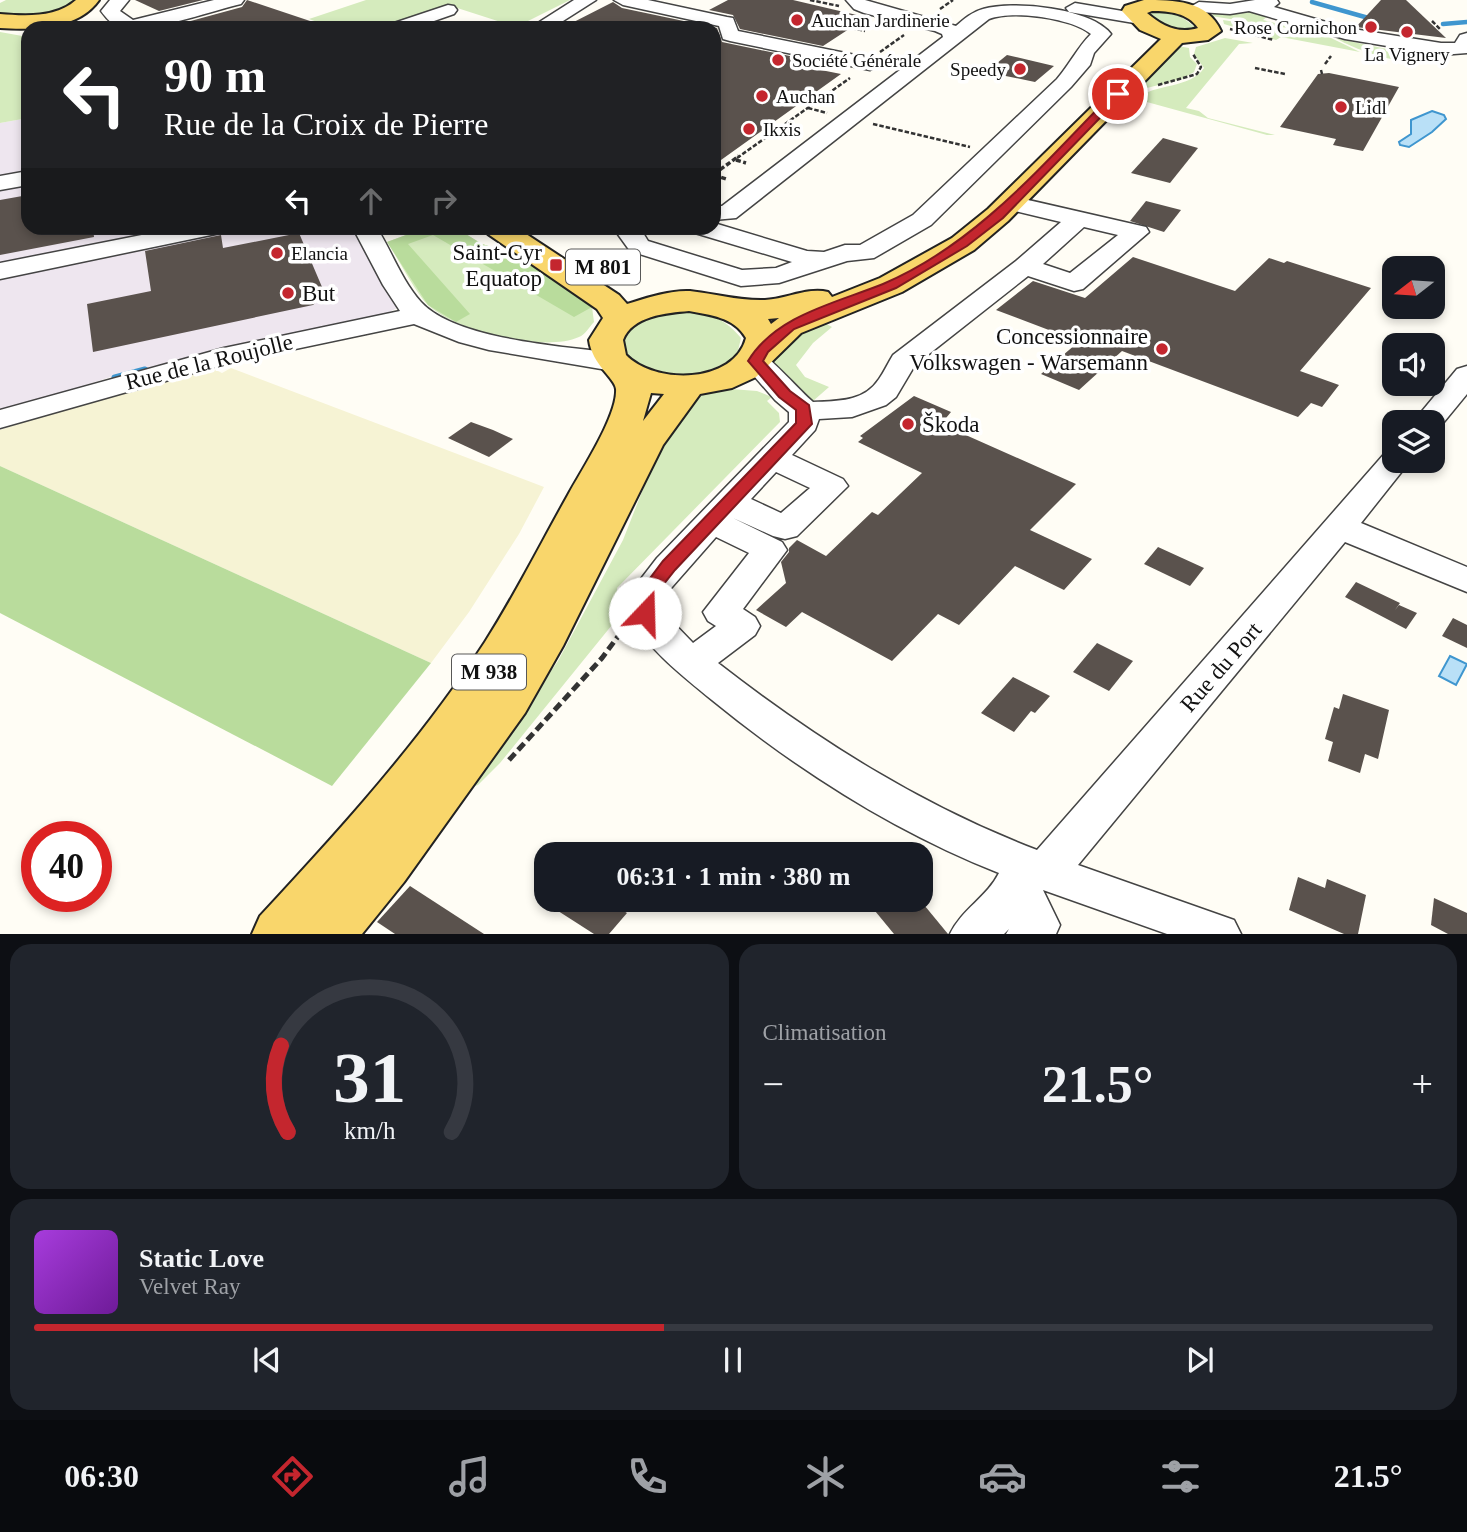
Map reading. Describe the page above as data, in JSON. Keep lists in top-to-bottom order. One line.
{"streets":{"main road":["M 801","M 938"],"street":["Rue de la Roujolle","Rue du Port"]},"crossings":[["M 801","M 938"]],"places":{"other":["Auchan Jardinerie","Rose Cornichon","La Vignery","Société Générale","Speedy","Auchan","Lidl","Ikxis","Elancia","But","Concessionnaire Volkswagen - Warsemann","Škoda"],"transit":["Saint-Cyr Equatop"]},"north":"left","page":{"turn":["90 m","Rue de la Croix de Pierre"],"limit":"40","trip":"06:31 · 1 min · 380 m","tile":"Climatisation","heat":["−","21.5°","+"],"song":["Static Love","Velvet Ray"],"tabs":["06:30","21.5°"],"gauge":["31","km/h"]}}
